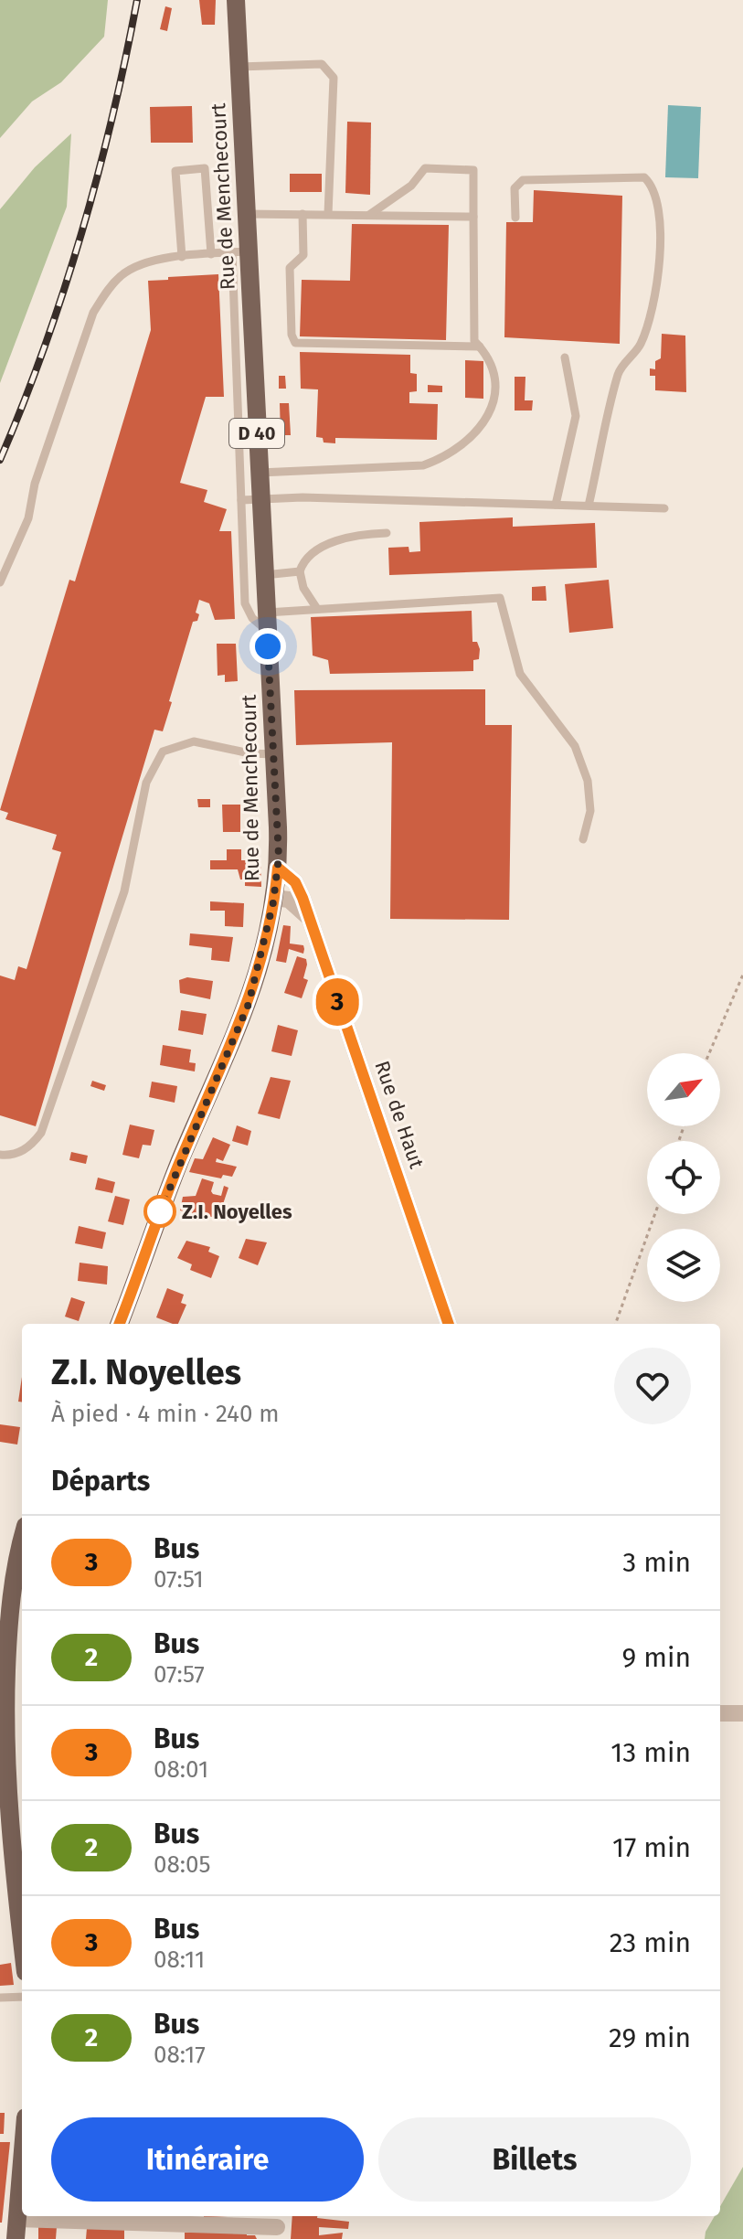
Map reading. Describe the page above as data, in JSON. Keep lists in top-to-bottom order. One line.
{"streets":{"main road":["Rue de Menchecourt","D 40"],"street":["Rue de Haut"]},"crossings":[["Rue de Menchecourt","Rue de Haut"]],"places":["Z.I. Noyelles"],"lines":["bus line 3"],"north":"top right","page":{"on_map":"3","heading":[["Z.I. Noyelles","À pied · 4 min · 240 m"],"Départs"],"list":[{"mark":"3","name":"Bus","note":"07:51","value":"3 min"},{"mark":"2","name":"Bus","note":"07:57","value":"9 min"},{"mark":"3","name":"Bus","note":"08:01","value":"13 min"},{"mark":"2","name":"Bus","note":"08:05","value":"17 min"},{"mark":"3","name":"Bus","note":"08:11","value":"23 min"},{"mark":"2","name":"Bus","note":"08:17","value":"29 min"}],"buttons":["Itinéraire","Billets"]}}
